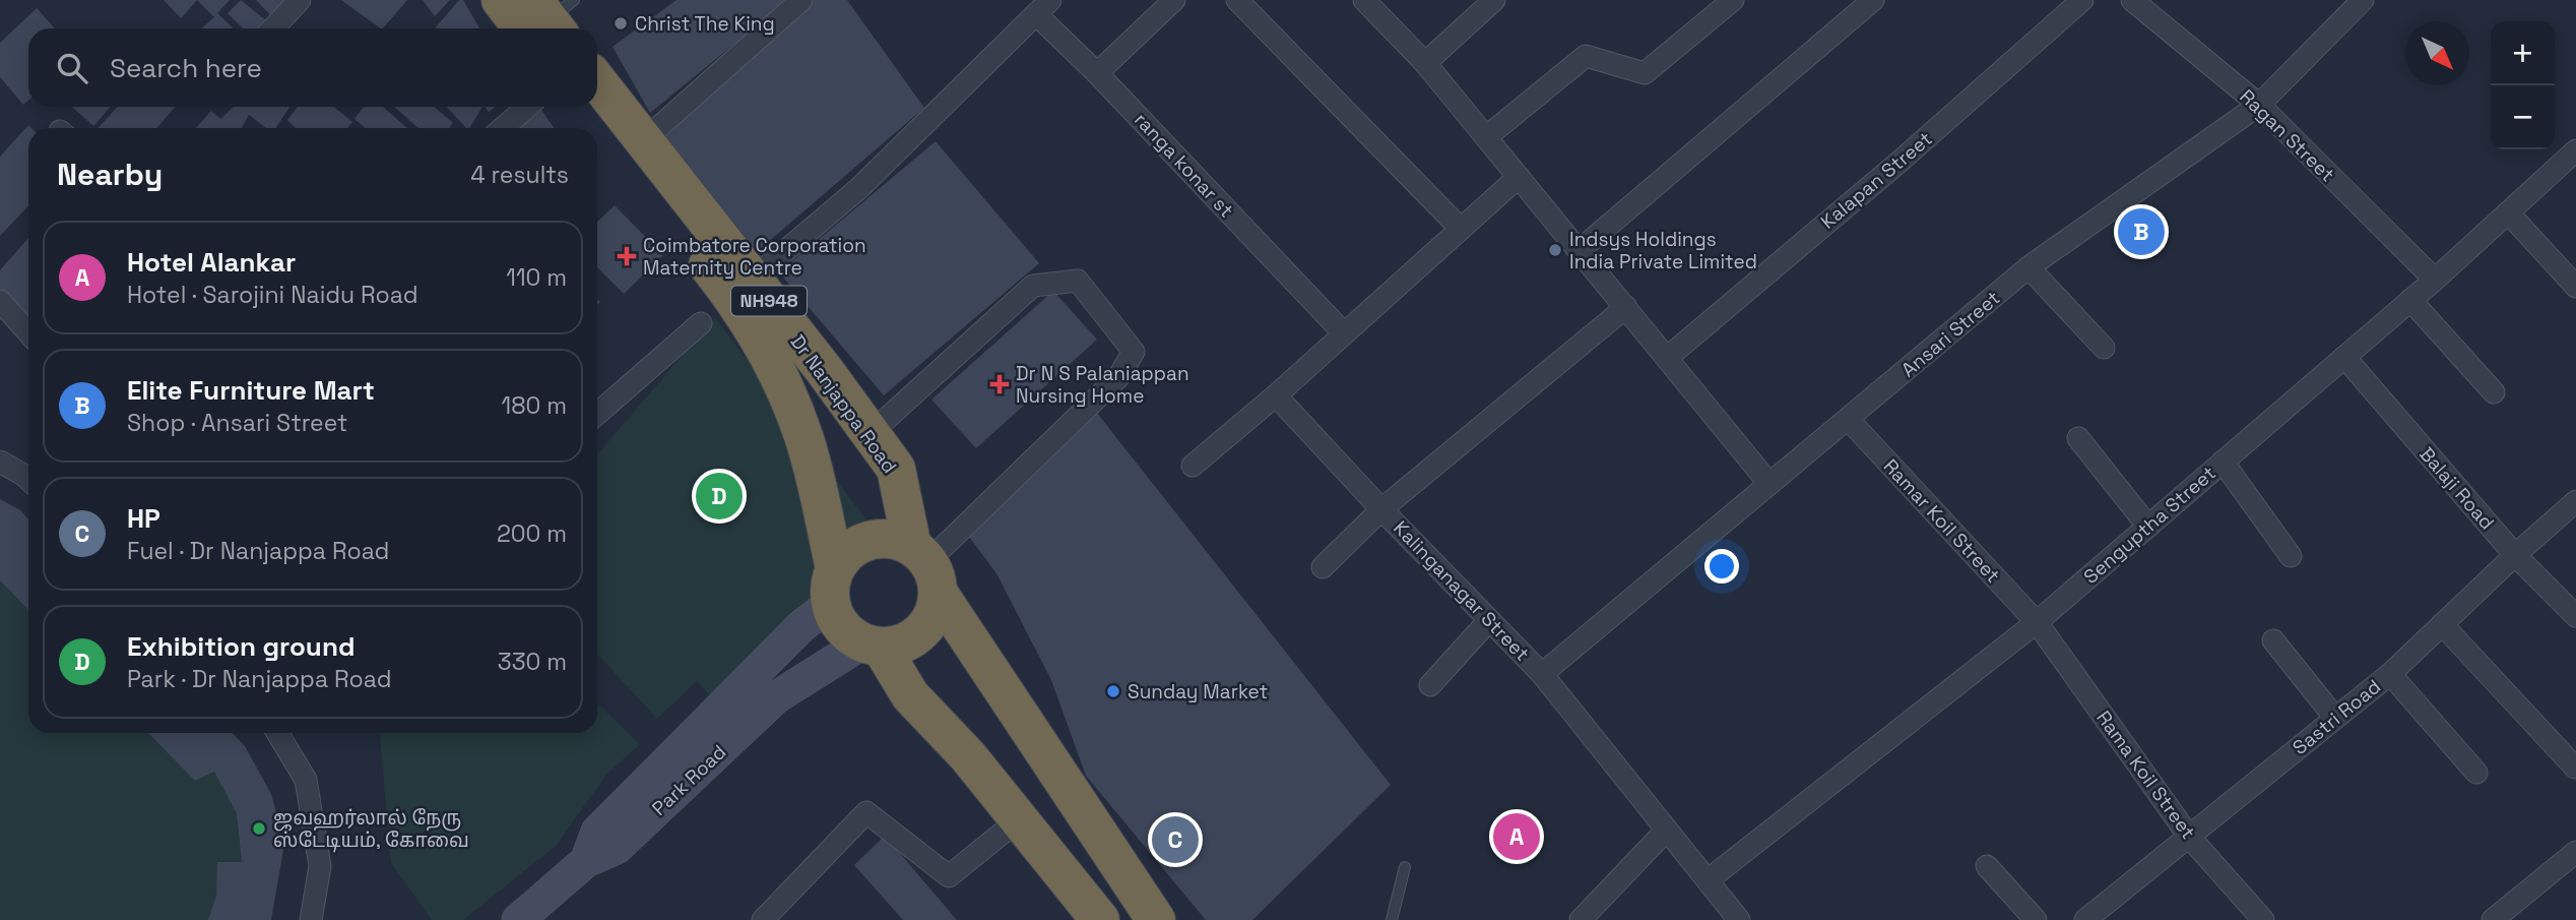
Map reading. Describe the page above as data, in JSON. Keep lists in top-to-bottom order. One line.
{"streets":{"highway":["NH948","Dr Nanjappa Road"],"main road":["Park Road"],"street":["Ragan Street","ranga konar st","Kalapan Street","Ansari Street","Balaji Road","Ramar Koil Street","Senguptha Street","Kalinganagar Street","Sastri Road","Rama Koil Street"]},"crossings":[["Ragan Street","Ansari Street"],["Ragan Street","Senguptha Street"],["NH948","Dr Nanjappa Road"],["NH948","Park Road"],["Ansari Street","Ramar Koil Street"],["Ansari Street","Kalinganagar Street"],["Dr Nanjappa Road","Park Road"],["Balaji Road","Senguptha Street"],["Balaji Road","Sastri Road"],["Ramar Koil Street","Senguptha Street"],["Ramar Koil Street","Rama Koil Street"],["Senguptha Street","Kalinganagar Street"],["Senguptha Street","Rama Koil Street"],["Sastri Road","Rama Koil Street"]],"places":{"other":["Christ The King","Indsys Holdings India Private Limited","Sunday Market","ஜவஹர்லால் நேரு ஸ்டேடியம், கோவை"],"health":["Coimbatore Corporation Maternity Centre","Dr N S Palaniappan Nursing Home"]},"north":"bottom right","page":{"map_buttons":["+","−"],"search":"Search here","heading":["Nearby","4 results"],"pins":["B","D","A","C"],"list":[{"mark":"A","name":"Hotel Alankar","note":"Hotel · Sarojini Naidu Road","value":"110 m"},{"mark":"B","name":"Elite Furniture Mart","note":"Shop · Ansari Street","value":"180 m"},{"mark":"C","name":"HP","note":"Fuel · Dr Nanjappa Road","value":"200 m"},{"mark":"D","name":"Exhibition ground","note":"Park · Dr Nanjappa Road","value":"330 m"}]}}
